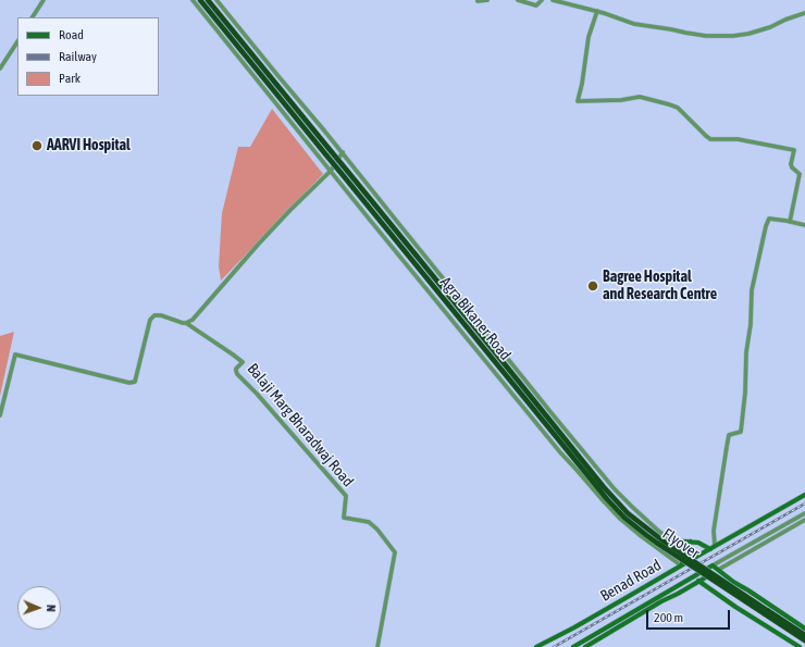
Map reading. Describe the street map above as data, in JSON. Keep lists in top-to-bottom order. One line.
{"streets":{"highway":["Flyover"],"main road":["Benad Road"],"street":["Balaji Marg Bharadwaj Road"]},"places":["AARVI Hospital","Bagree Hospital and Research Centre"],"legend":["Road","Railway","Park"],"scale_bar":"200 m","north":"right"}
